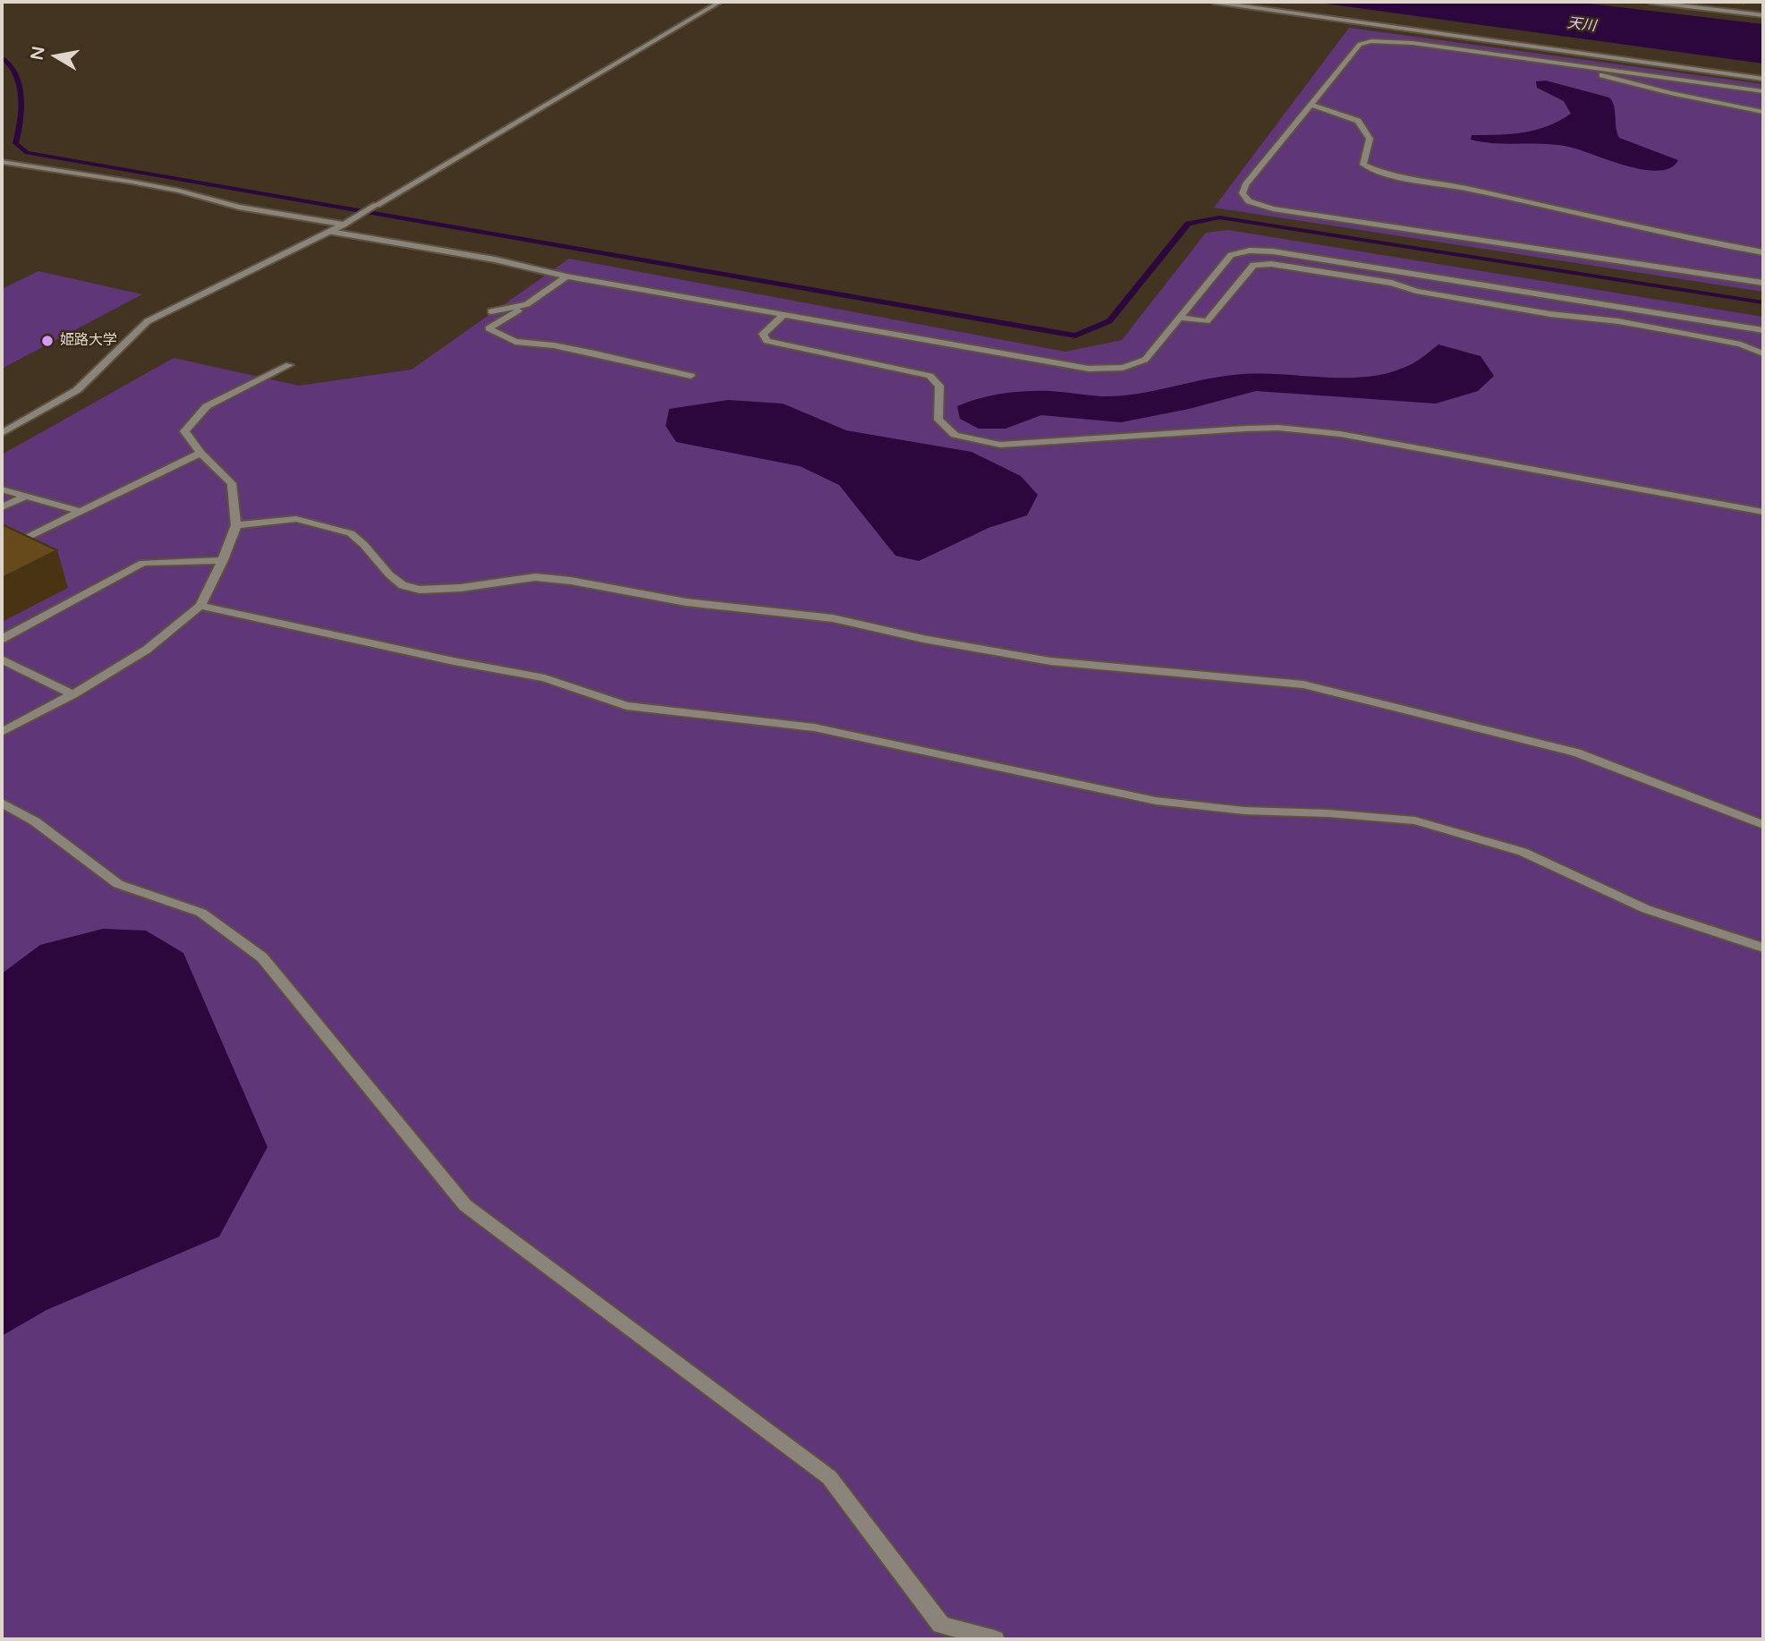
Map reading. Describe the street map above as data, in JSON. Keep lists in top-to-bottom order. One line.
{"water":["天川"],"places":["姫路大学"],"north":"left"}
